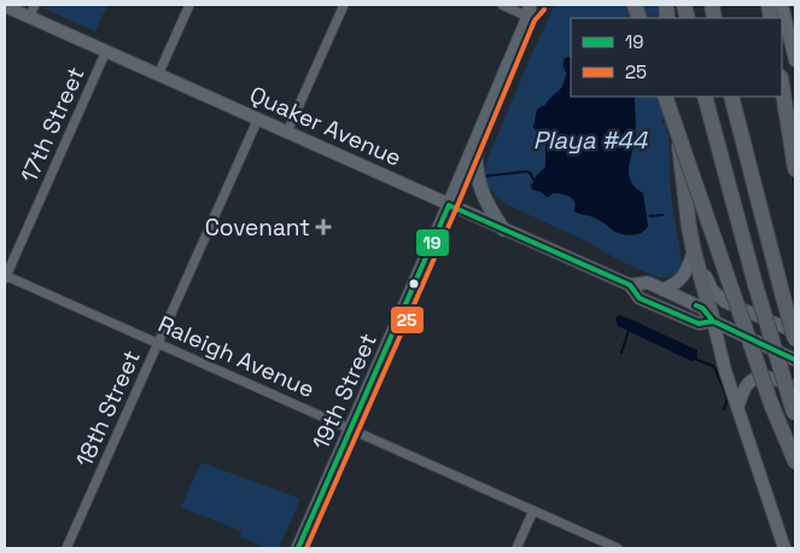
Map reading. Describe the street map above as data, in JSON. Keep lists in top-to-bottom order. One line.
{"streets":{"main road":["Quaker Avenue","19th Street"],"street":["17th Street","Raleigh Avenue","18th Street"]},"crossings":[["17th Street","Quaker Avenue"],["17th Street","Raleigh Avenue"],["Quaker Avenue","19th Street"],["Quaker Avenue","18th Street"],["Raleigh Avenue","19th Street"],["Raleigh Avenue","18th Street"]],"water":["Playa #44"],"places":{"health":["Covenant"]},"lines":["transit line 25","transit line 19"],"legend":["19","25"]}
